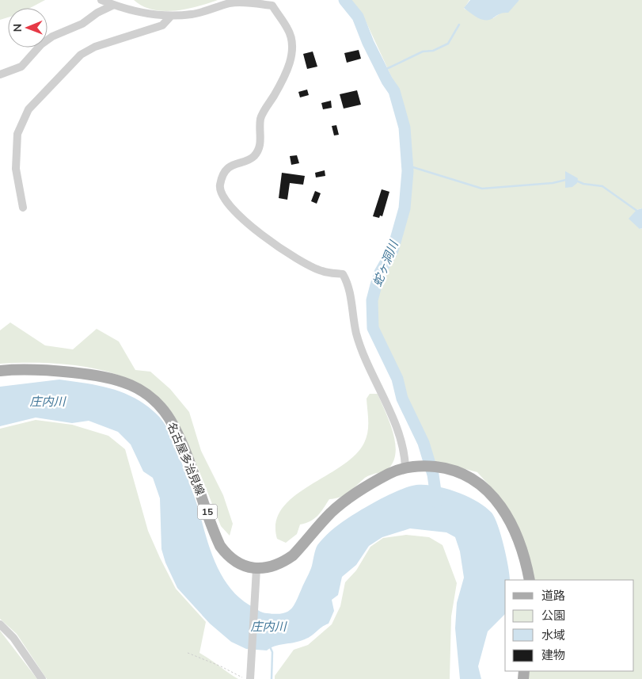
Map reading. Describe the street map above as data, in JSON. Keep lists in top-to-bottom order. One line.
{"streets":{"main road":["名古屋多治見線","15"]},"water":["蛇ヶ洞川","庄内川"],"legend":["道路","公園","水域","建物"],"north":"left"}
